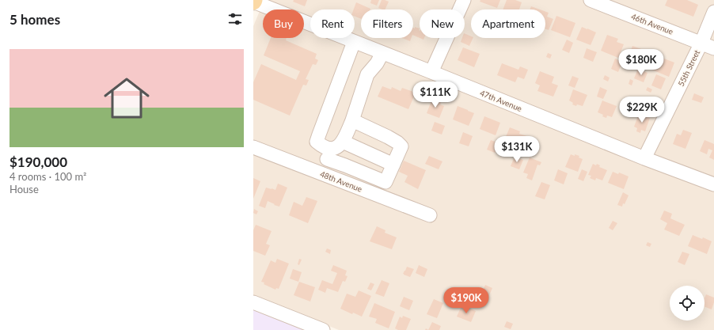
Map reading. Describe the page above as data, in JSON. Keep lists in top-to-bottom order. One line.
{"streets":{"street":["46th Avenue","55th Street","47th Avenue","48th Avenue"]},"crossings":[["46th Avenue","55th Street"],["55th Street","47th Avenue"]],"page":{"heading":"5 homes","chip":["Buy","Rent","Filters","New","Apartment"],"list":[{"name":"$190,000","note":"4 rooms · 100 m² · House"}],"price":["$180K","$111K","$229K","$131K","$190K"]}}
